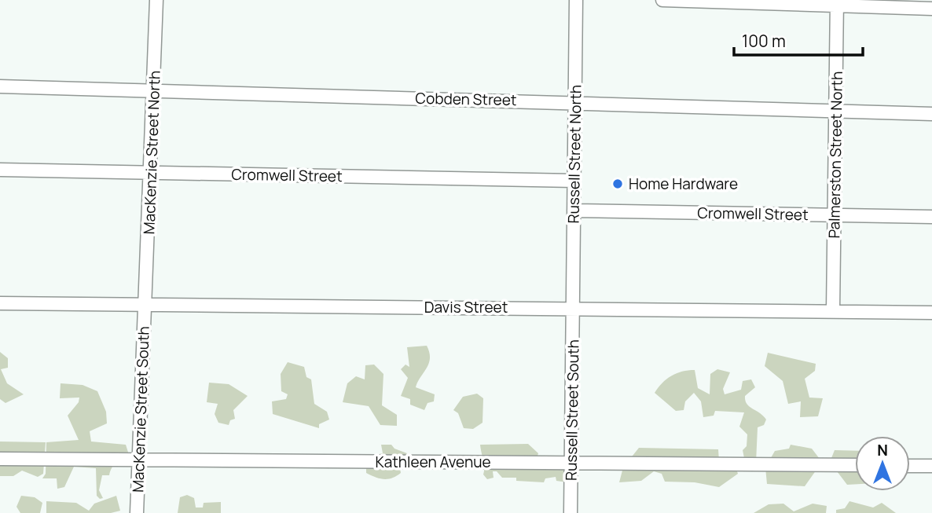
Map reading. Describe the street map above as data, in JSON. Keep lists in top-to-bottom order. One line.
{"streets":{"street":["Cobden Street","MacKenzie Street North","Russell Street North","Palmerston Street North","Cromwell Street","Davis Street","MacKenzie Street South","Russell Street South","Kathleen Avenue"]},"crossings":[["Cobden Street","MacKenzie Street North"],["Cobden Street","Russell Street North"],["Cobden Street","Palmerston Street North"],["MacKenzie Street North","Cromwell Street"],["MacKenzie Street North","Davis Street"],["MacKenzie Street North","MacKenzie Street South"],["Russell Street North","Cromwell Street"],["Russell Street North","Davis Street"],["Russell Street North","Russell Street South"],["Palmerston Street North","Cromwell Street"],["Palmerston Street North","Davis Street"],["Davis Street","MacKenzie Street South"],["Davis Street","Russell Street South"],["MacKenzie Street South","Kathleen Avenue"],["Russell Street South","Kathleen Avenue"]],"places":["Home Hardware"],"scale_bar":"100 m","north":"top"}
